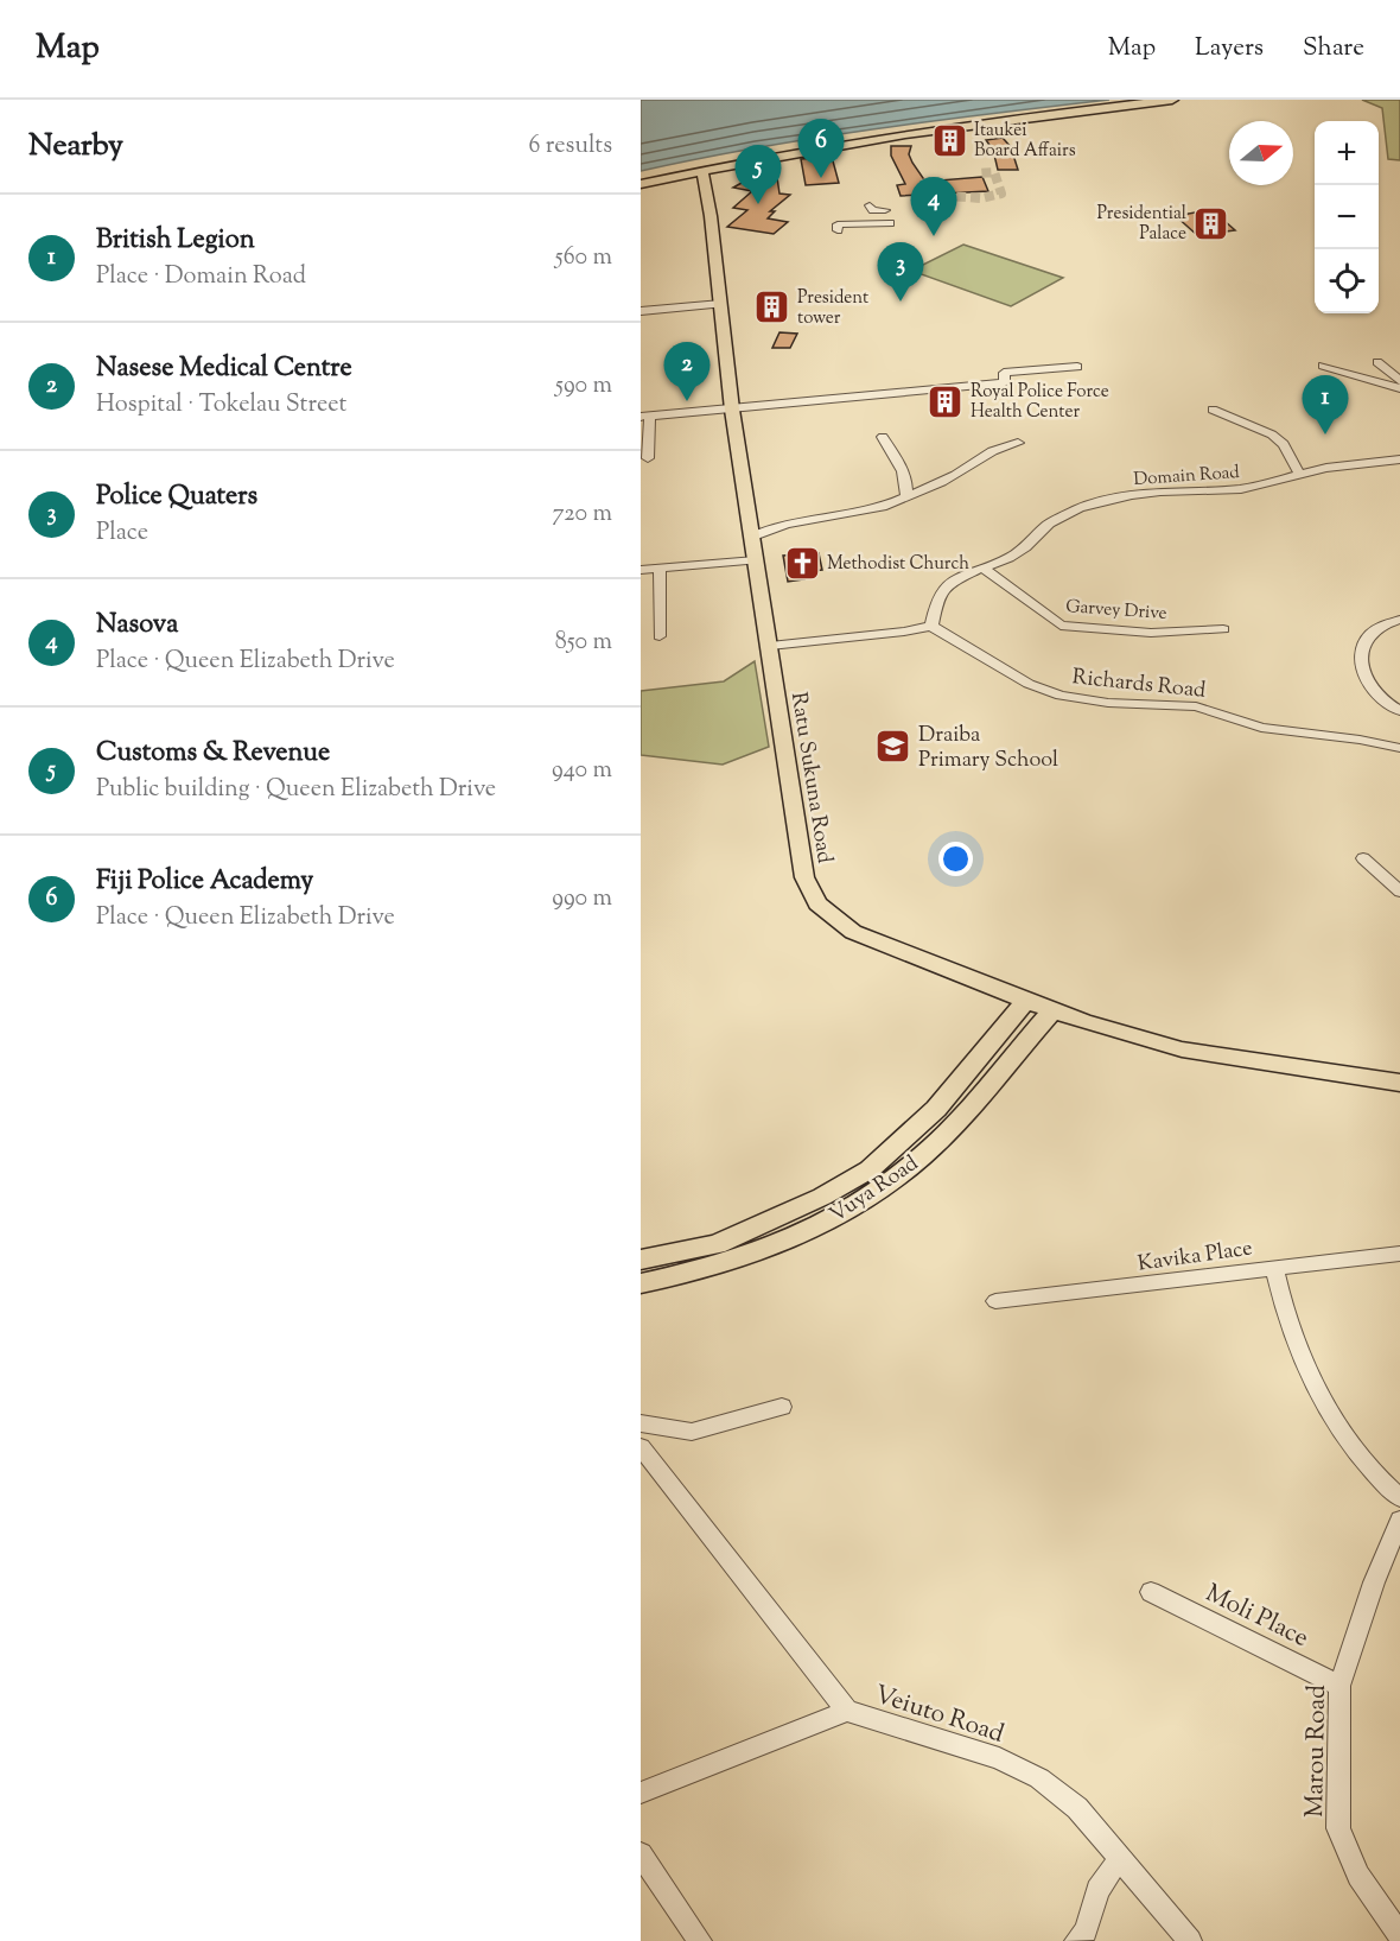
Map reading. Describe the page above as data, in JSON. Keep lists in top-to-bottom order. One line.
{"streets":{"main road":["Ratu Sukuna Road","Vuya Road"],"street":["Domain Road","Garvey Drive","Richards Road","Kavika Place","Moli Place","Veiuto Road","Marou Road"]},"crossings":[["Domain Road","Garvey Drive"],["Domain Road","Richards Road"],["Ratu Sukuna Road","Vuya Road"],["Moli Place","Marou Road"]],"places":{"building":["Itaukei Board Affairs","Presidential Palace","President tower","Royal Police Force Health Center"],"church":["Methodist Church"],"school or university":["Draiba Primary School"]},"north":"right","page":{"header":"Map","nav":["Map","Layers","Share"],"heading":["Nearby","6 results"],"pins":["6","5","4","3","2","1"],"map_buttons":["+","−"],"list":[{"mark":"1","name":"British Legion","note":"Place · Domain Road","value":"560 m"},{"mark":"2","name":"Nasese Medical Centre","note":"Hospital · Tokelau Street","value":"590 m"},{"mark":"3","name":"Police Quaters","note":"Place","value":"720 m"},{"mark":"4","name":"Nasova","note":"Place · Queen Elizabeth Drive","value":"850 m"},{"mark":"5","name":"Customs & Revenue","note":"Public building · Queen Elizabeth Drive","value":"940 m"},{"mark":"6","name":"Fiji Police Academy","note":"Place · Queen Elizabeth Drive","value":"990 m"}]}}
